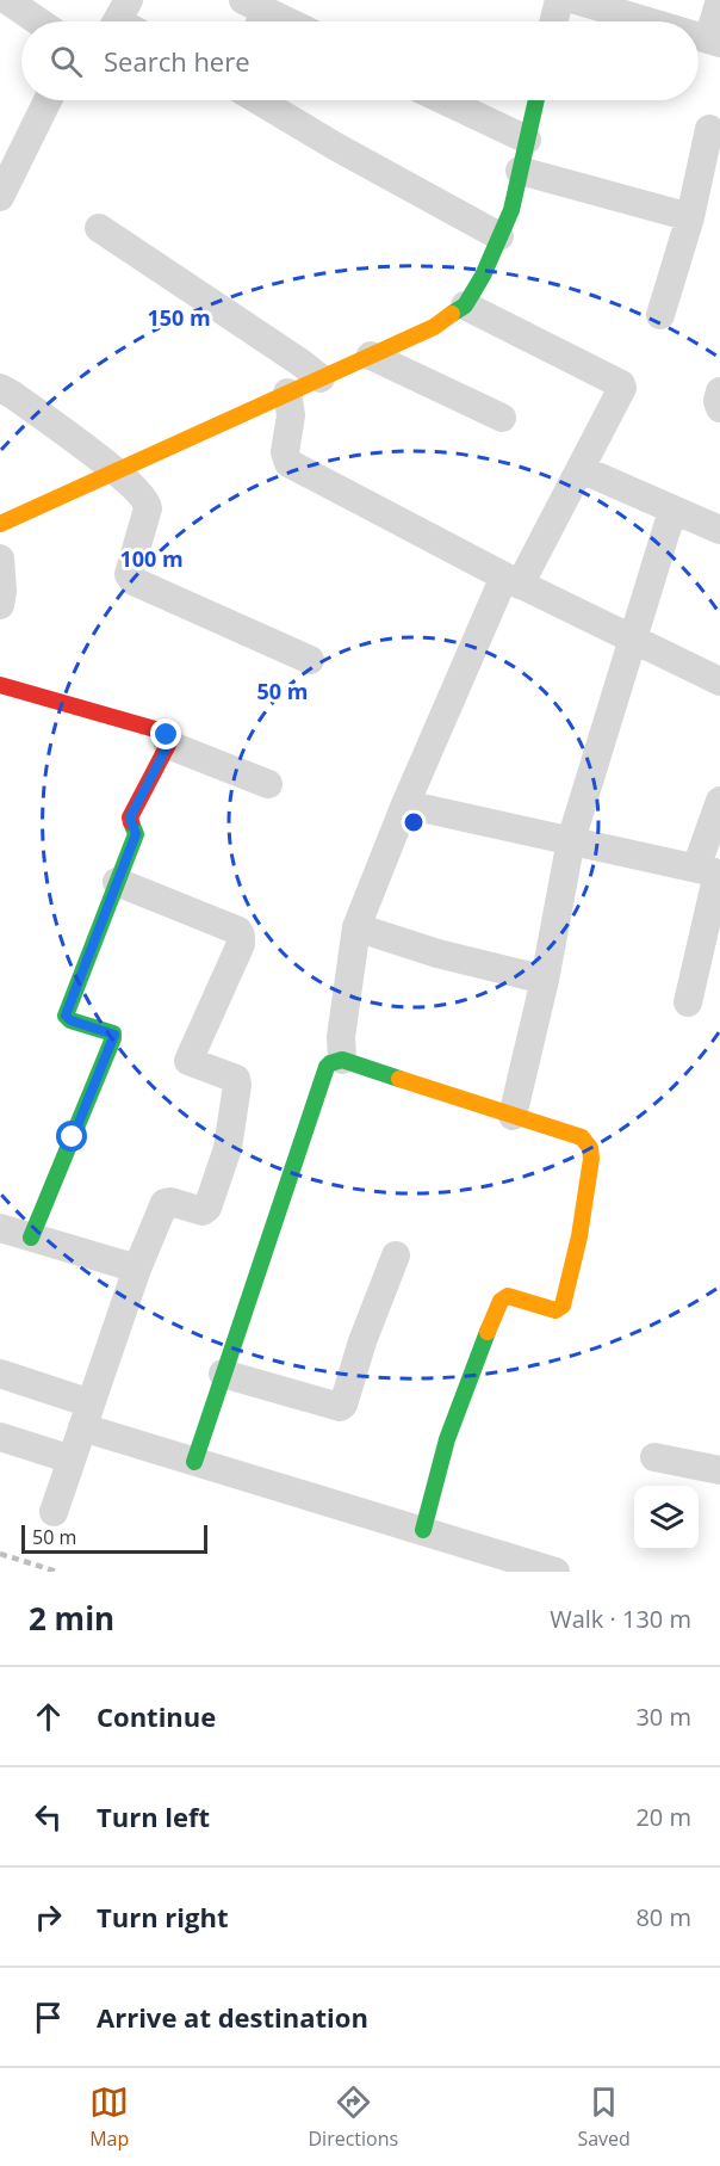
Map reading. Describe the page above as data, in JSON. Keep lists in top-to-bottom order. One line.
{"scale_bar":"50 m","page":{"search":"Search here","scale":"50 m","heading":["2 min","Walk · 130 m"],"list":[["Continue","30 m"],["Turn left","20 m"],["Turn right","80 m"],"Arrive at destination"],"nav":["Map","Directions","Saved"]},"rings":["150 m","100 m","50 m"]}
